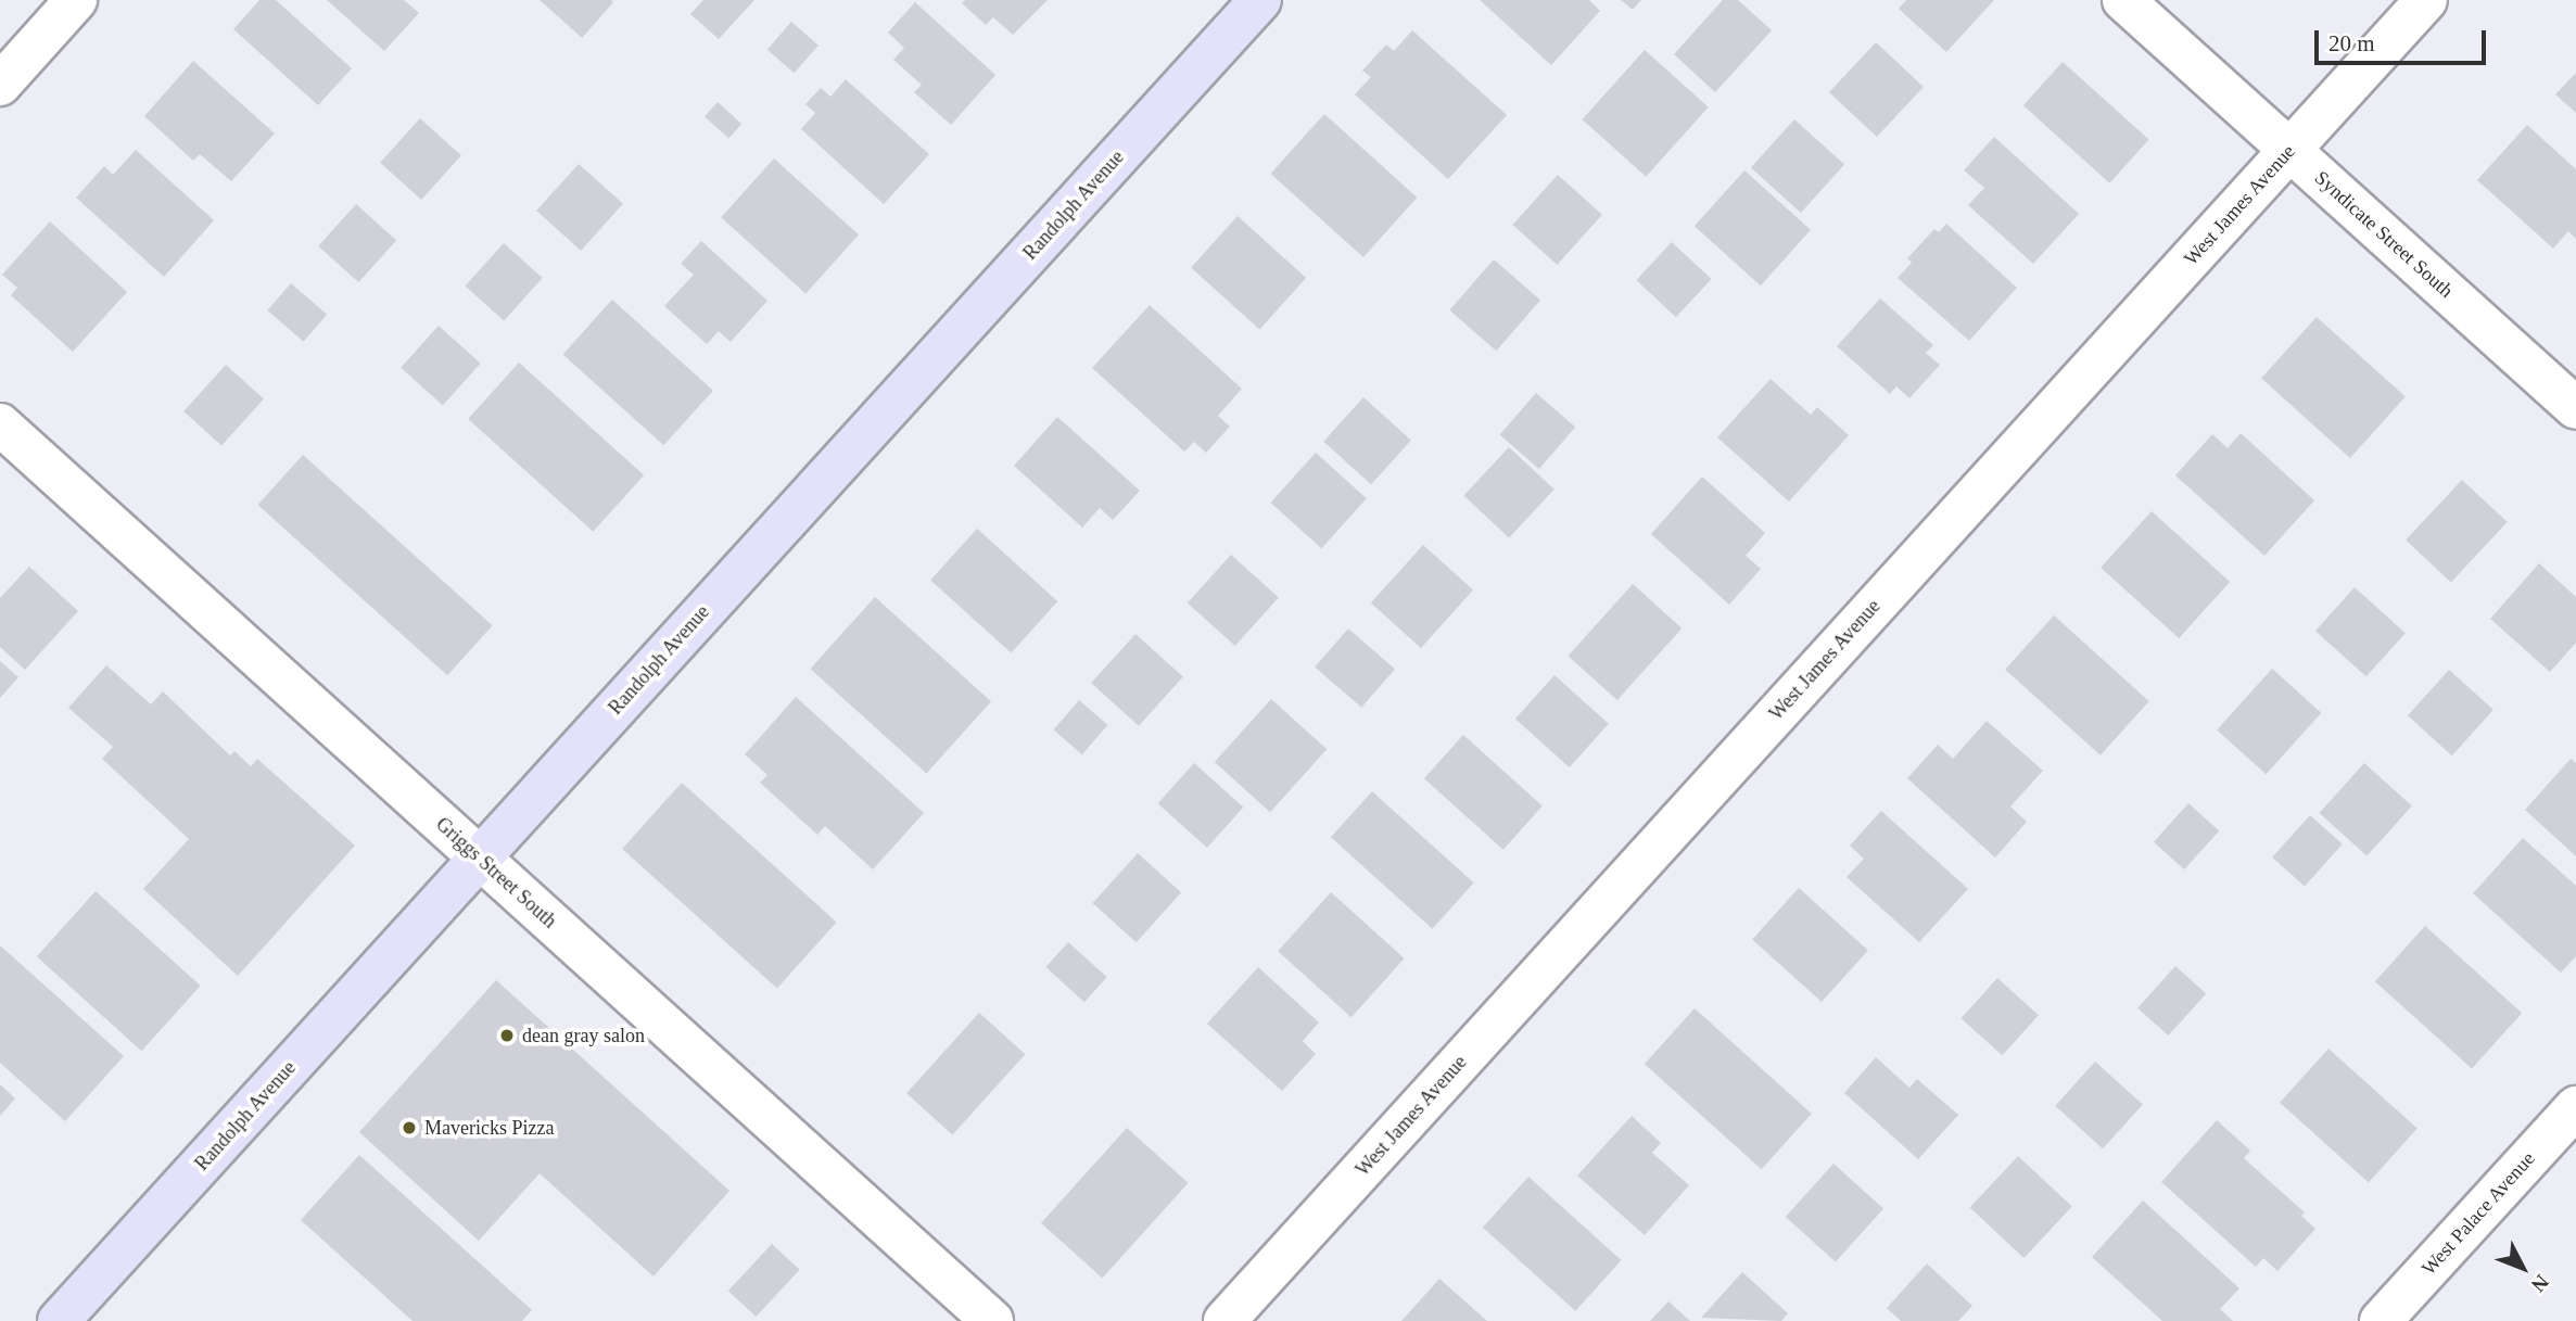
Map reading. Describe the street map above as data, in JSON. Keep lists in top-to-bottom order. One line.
{"streets":{"main road":["Randolph Avenue"],"street":["West James Avenue","Syndicate Street South","Griggs Street South","West Palace Avenue"]},"crossings":[["Randolph Avenue","Griggs Street South"],["West James Avenue","Syndicate Street South"]],"places":["dean gray salon","Mavericks Pizza"],"scale_bar":"20 m","north":"bottom right"}
